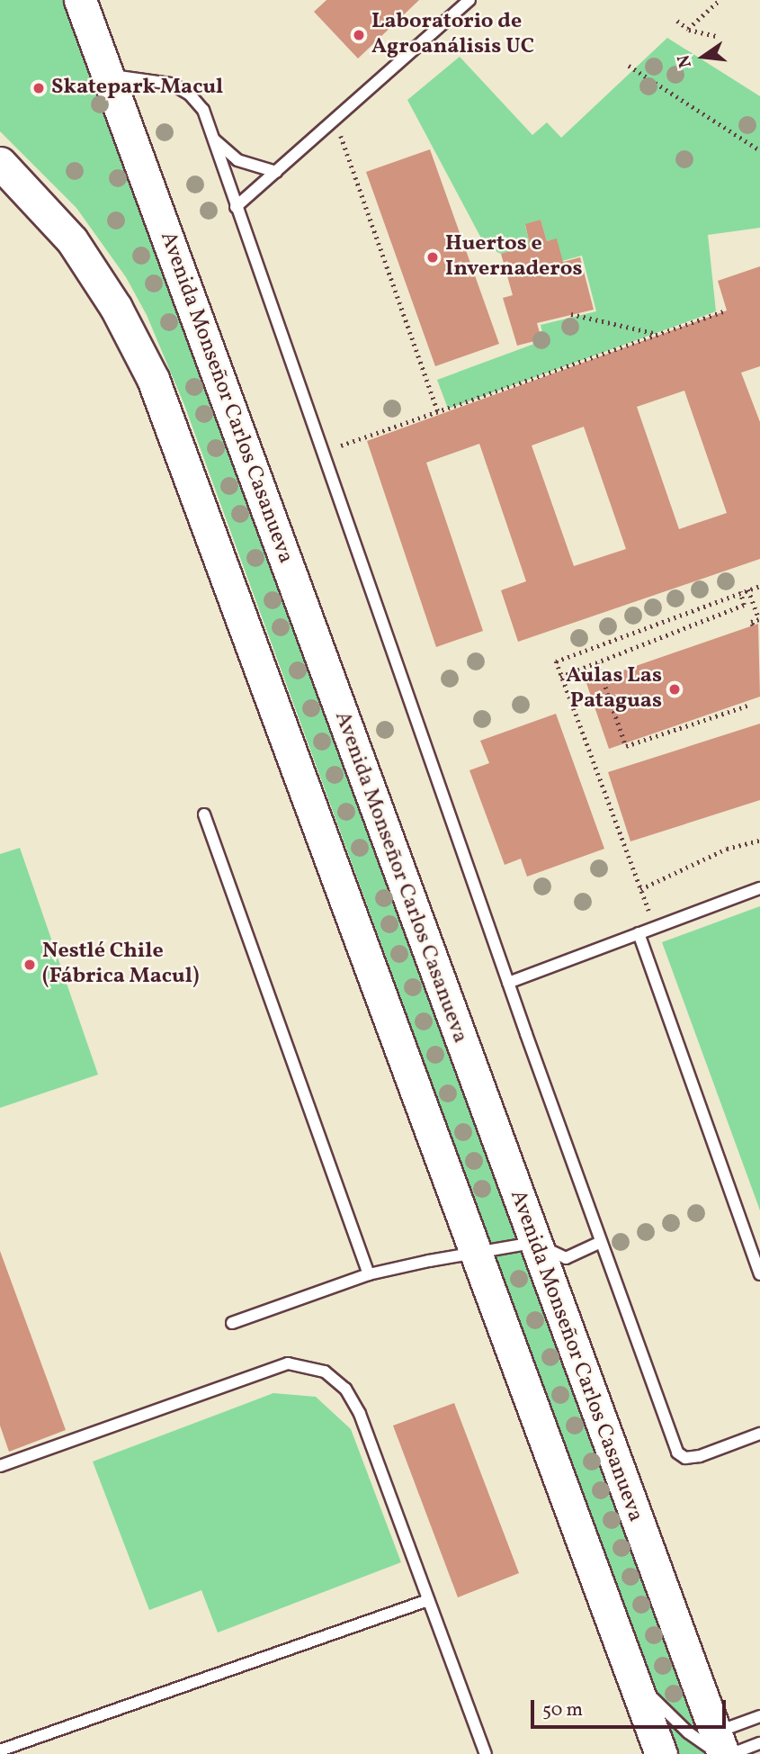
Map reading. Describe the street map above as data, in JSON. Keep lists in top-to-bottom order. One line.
{"streets":{"main road":["Avenida Monseñor Carlos Casanueva"]},"places":["Laboratorio de Agroanálisis UC","Skatepark Macul","Huertos e Invernaderos","Aulas Las Pataguas","Nestlé Chile (Fábrica Macul)"],"scale_bar":"50 m","north":"left"}
